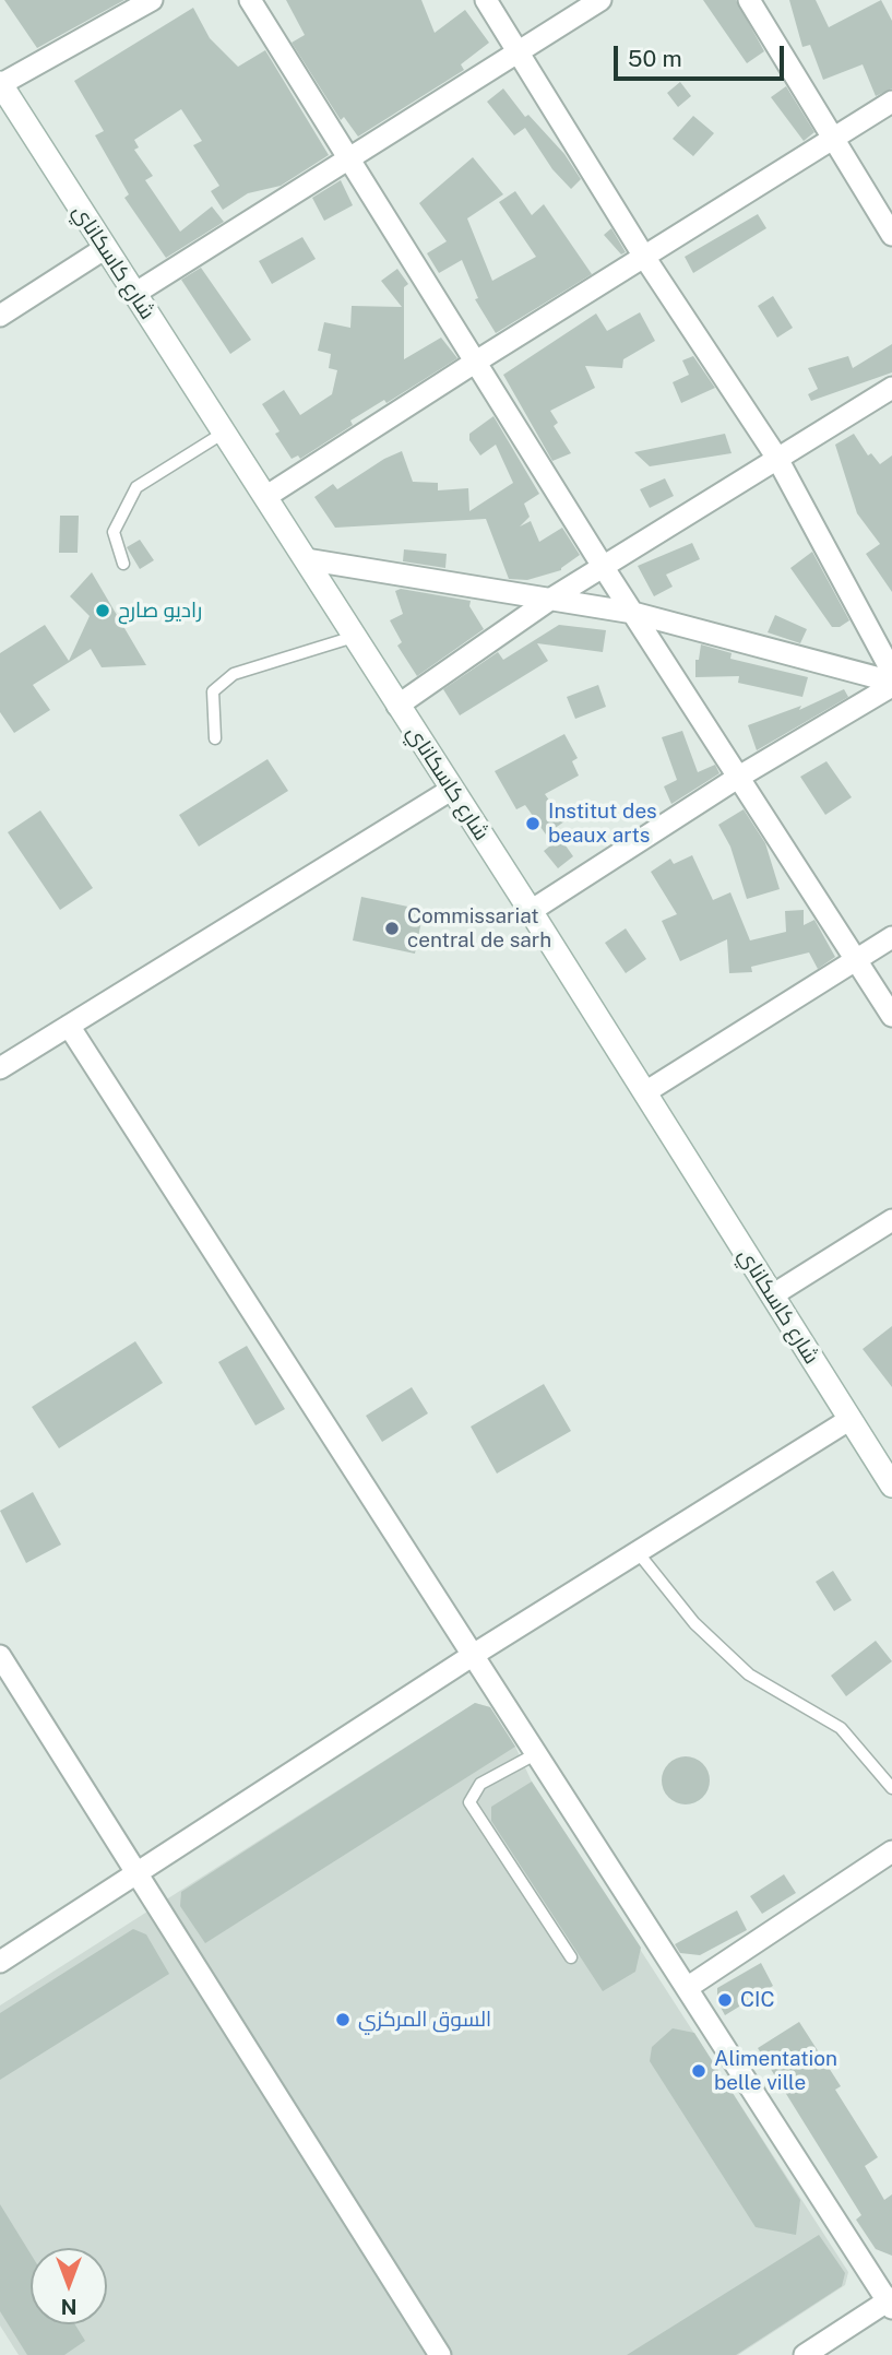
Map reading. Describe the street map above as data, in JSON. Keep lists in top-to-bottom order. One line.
{"streets":{"street":["شارع كاسكاناي"]},"places":["راديو صارح","Institut des beaux arts","Commissariat central de sarh","CIC","السوق المركزي","Alimentation belle ville"],"scale_bar":"50 m","north":"bottom"}
